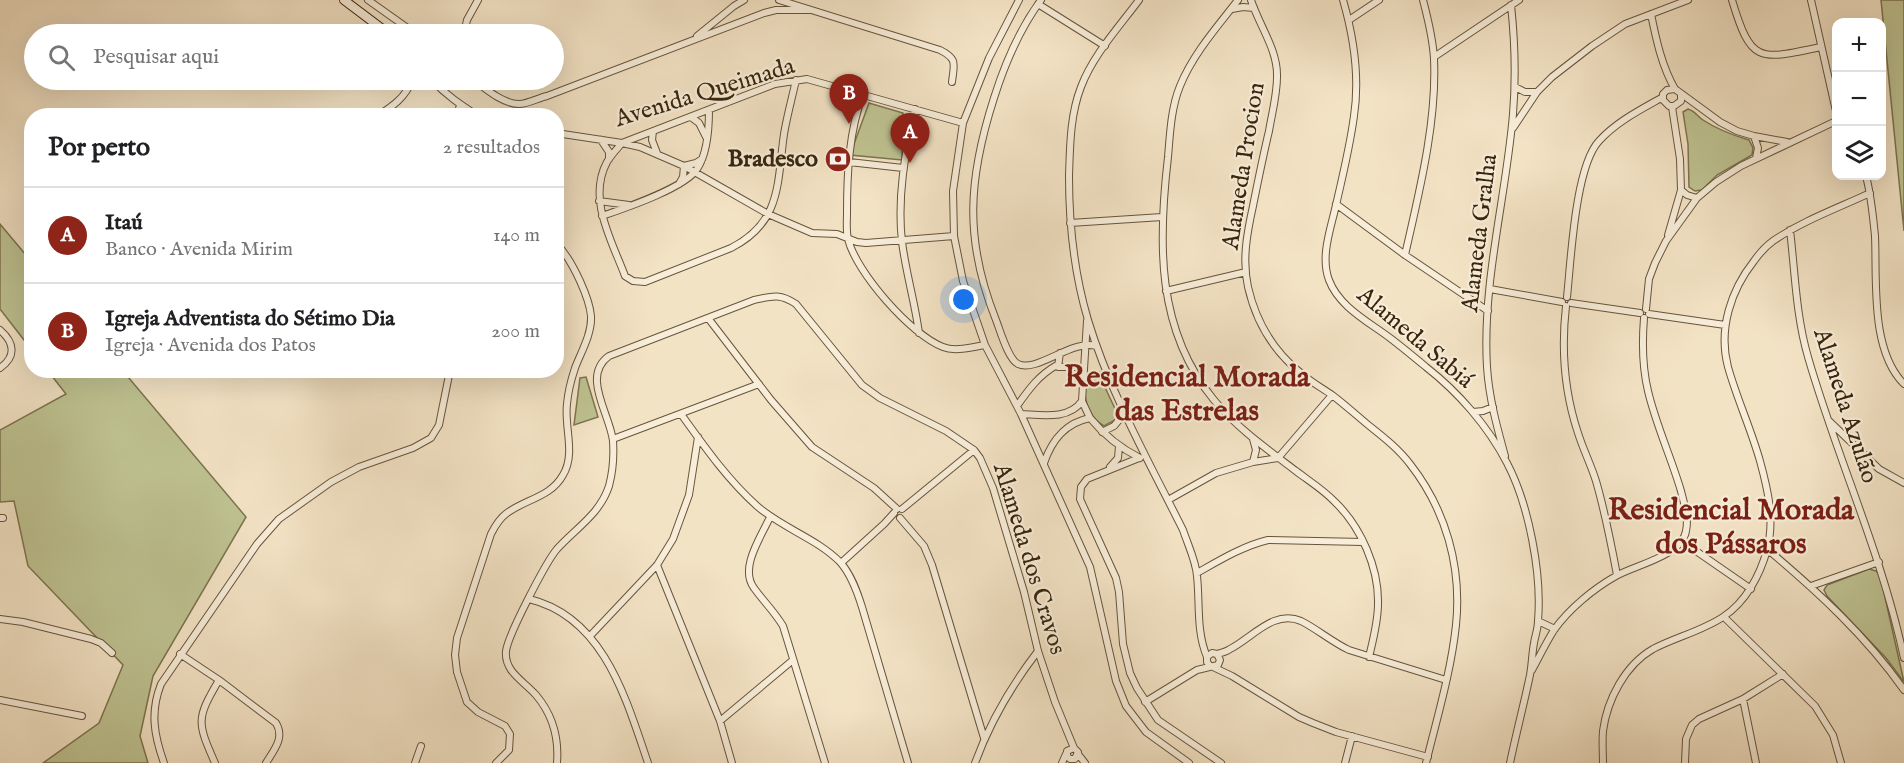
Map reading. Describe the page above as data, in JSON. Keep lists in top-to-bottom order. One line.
{"streets":{"street":["Avenida Queimada","Alameda Procion","Alameda Gralha","Alameda Sabiá","Alameda Azulão","Alameda dos Cravos"]},"crossings":[["Alameda Gralha","Alameda Sabiá"]],"districts":["Residencial Morada das Estrelas","Residencial Morada dos Pássaros"],"places":{"bank":["Bradesco"]},"page":{"map_buttons":["+","−"],"search":"Pesquisar aqui","pins":["B","A"],"heading":["Por perto","2 resultados"],"list":[{"mark":"A","name":"Itaú","note":"Banco · Avenida Mirim","value":"140 m"},{"mark":"B","name":"Igreja Adventista do Sétimo Dia","note":"Igreja · Avenida dos Patos","value":"200 m"}]}}
